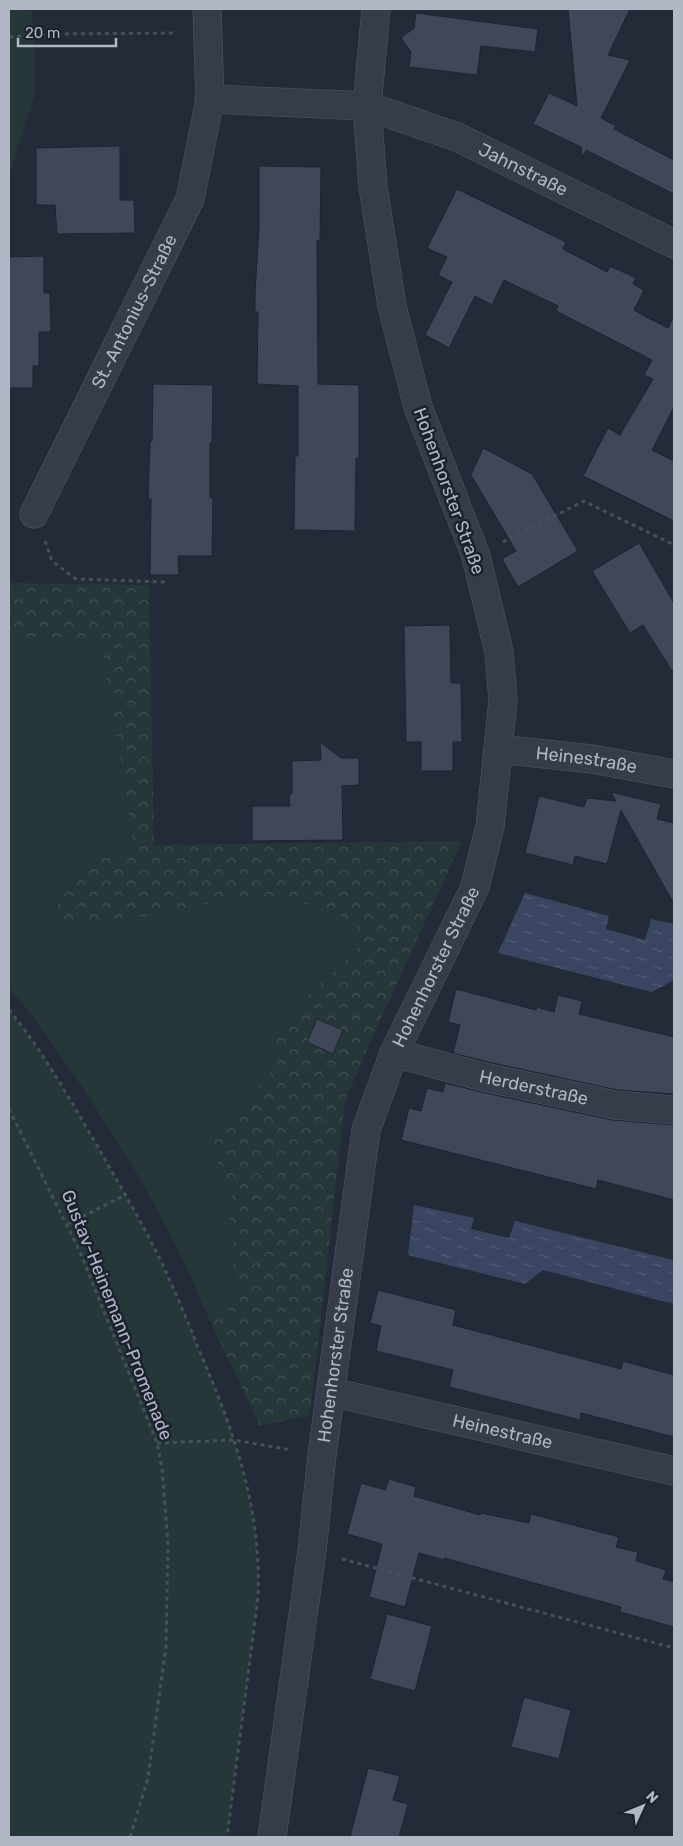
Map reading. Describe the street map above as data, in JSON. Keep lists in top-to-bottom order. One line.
{"streets":{"street":["Jahnstraße","St.-Antonius-Straße","Hohenhorster Straße","Heinestraße","Herderstraße"],"path":["Gustav-Heinemann-Promenade"]},"crossings":[["Jahnstraße","Hohenhorster Straße"],["Hohenhorster Straße","Heinestraße"],["Hohenhorster Straße","Herderstraße"]],"scale_bar":"20 m","north":"top right"}
